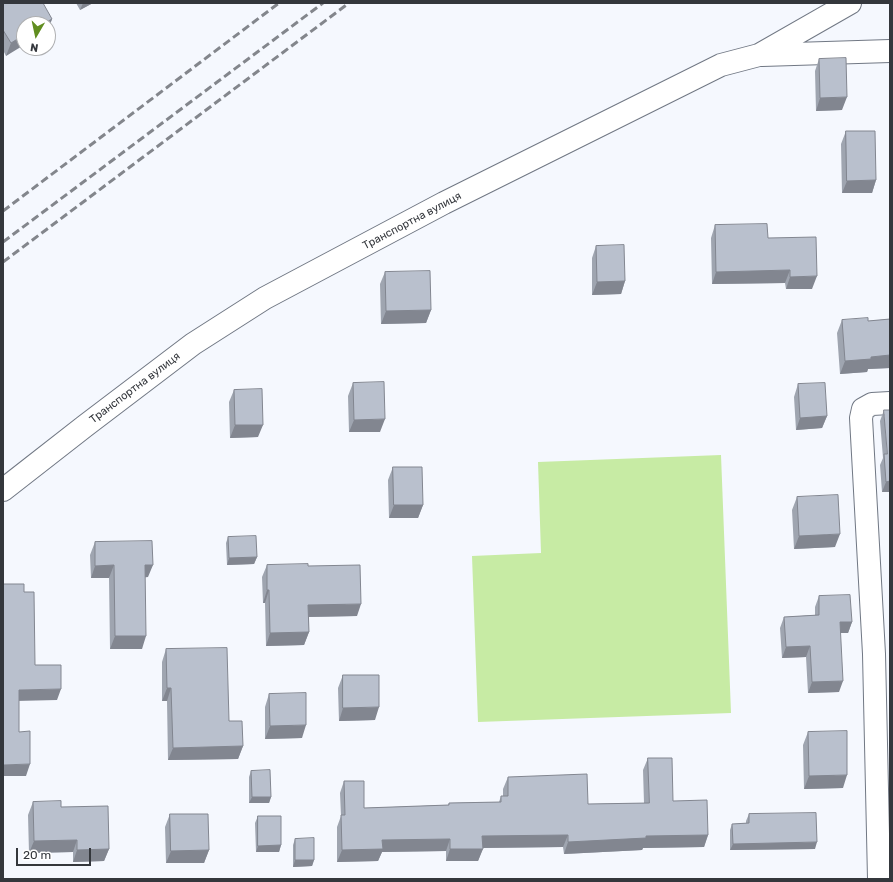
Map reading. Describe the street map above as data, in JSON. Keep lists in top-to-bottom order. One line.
{"streets":{"street":["Транспортна вулиця"]},"scale_bar":"20 m","north":"bottom"}
